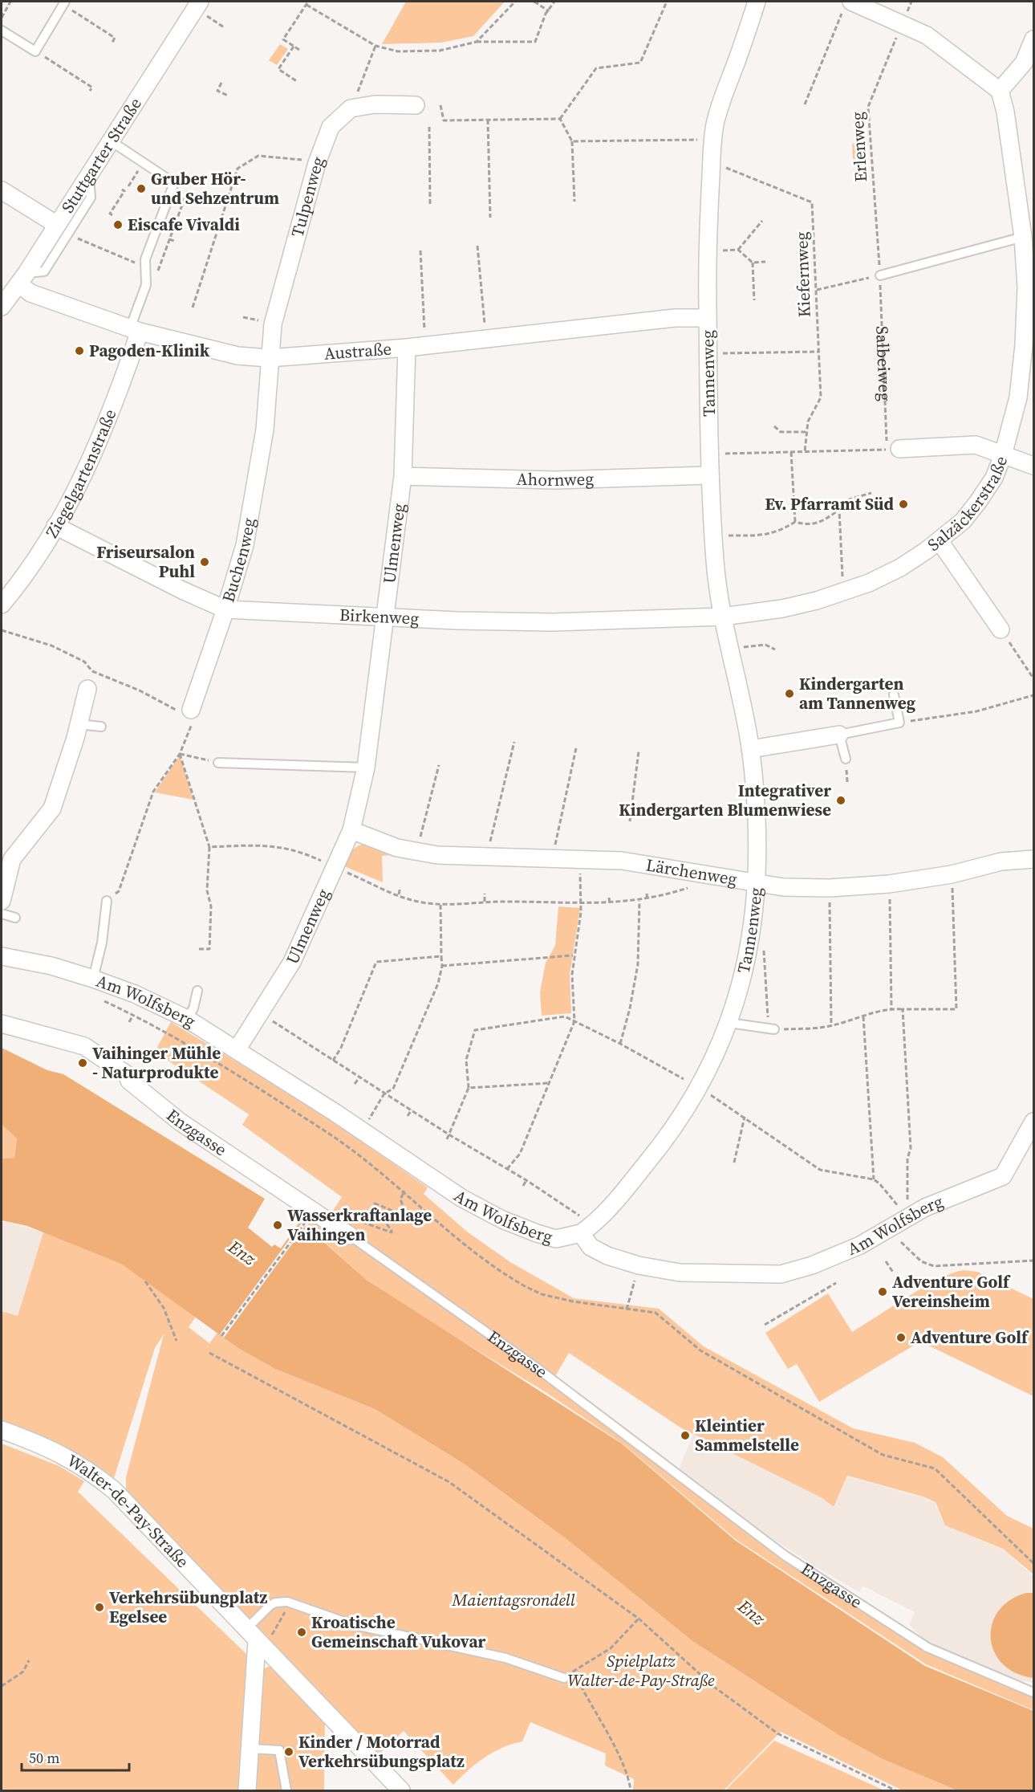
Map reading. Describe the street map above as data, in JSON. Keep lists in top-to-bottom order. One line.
{"streets":{"street":["Stuttgarter Straße","Tulpenweg","Austraße","Tannenweg","Ziegelgartenstraße","Ahornweg","Salzäckerstraße","Ulmenweg","Buchenweg","Birkenweg","Lärchenweg","Am Wolfsberg","Enzgasse","Walter-de-Pay-Straße"],"path":["Erlenweg","Kiefernweg","Salbeiweg"]},"crossings":[["Erlenweg","Salbeiweg"],["Stuttgarter Straße","Austraße"],["Tulpenweg","Austraße"],["Tulpenweg","Buchenweg"],["Kiefernweg","Tannenweg"],["Austraße","Tannenweg"],["Austraße","Ziegelgartenstraße"],["Austraße","Ulmenweg"],["Austraße","Buchenweg"],["Tannenweg","Ahornweg"],["Tannenweg","Salzäckerstraße"],["Tannenweg","Birkenweg"],["Tannenweg","Lärchenweg"],["Tannenweg","Am Wolfsberg"],["Ziegelgartenstraße","Birkenweg"],["Ahornweg","Ulmenweg"],["Salzäckerstraße","Birkenweg"],["Ulmenweg","Birkenweg"],["Ulmenweg","Lärchenweg"],["Ulmenweg","Am Wolfsberg"],["Buchenweg","Birkenweg"]],"water":["Enz"],"parks":["Maientagsrondell","Spielplatz Walter-de-Pay-Straße"],"places":["Gruber Hör- und Sehzentrum","Eiscafe Vivaldi","Pagoden-Klinik","Ev. Pfarramt Süd","Friseursalon Puhl","Kindergarten am Tannenweg","Integrativer Kindergarten Blumenwiese","Vaihinger Mühle - Naturprodukte","Wasserkraftanlage Vaihingen","Adventure Golf Vereinsheim","Adventure Golf","Kleintier Sammelstelle","Verkehrsübungplatz Egelsee","Kroatische Gemeinschaft Vukovar","Kinder / Motorrad Verkehrsübungsplatz"],"scale_bar":"50 m"}
